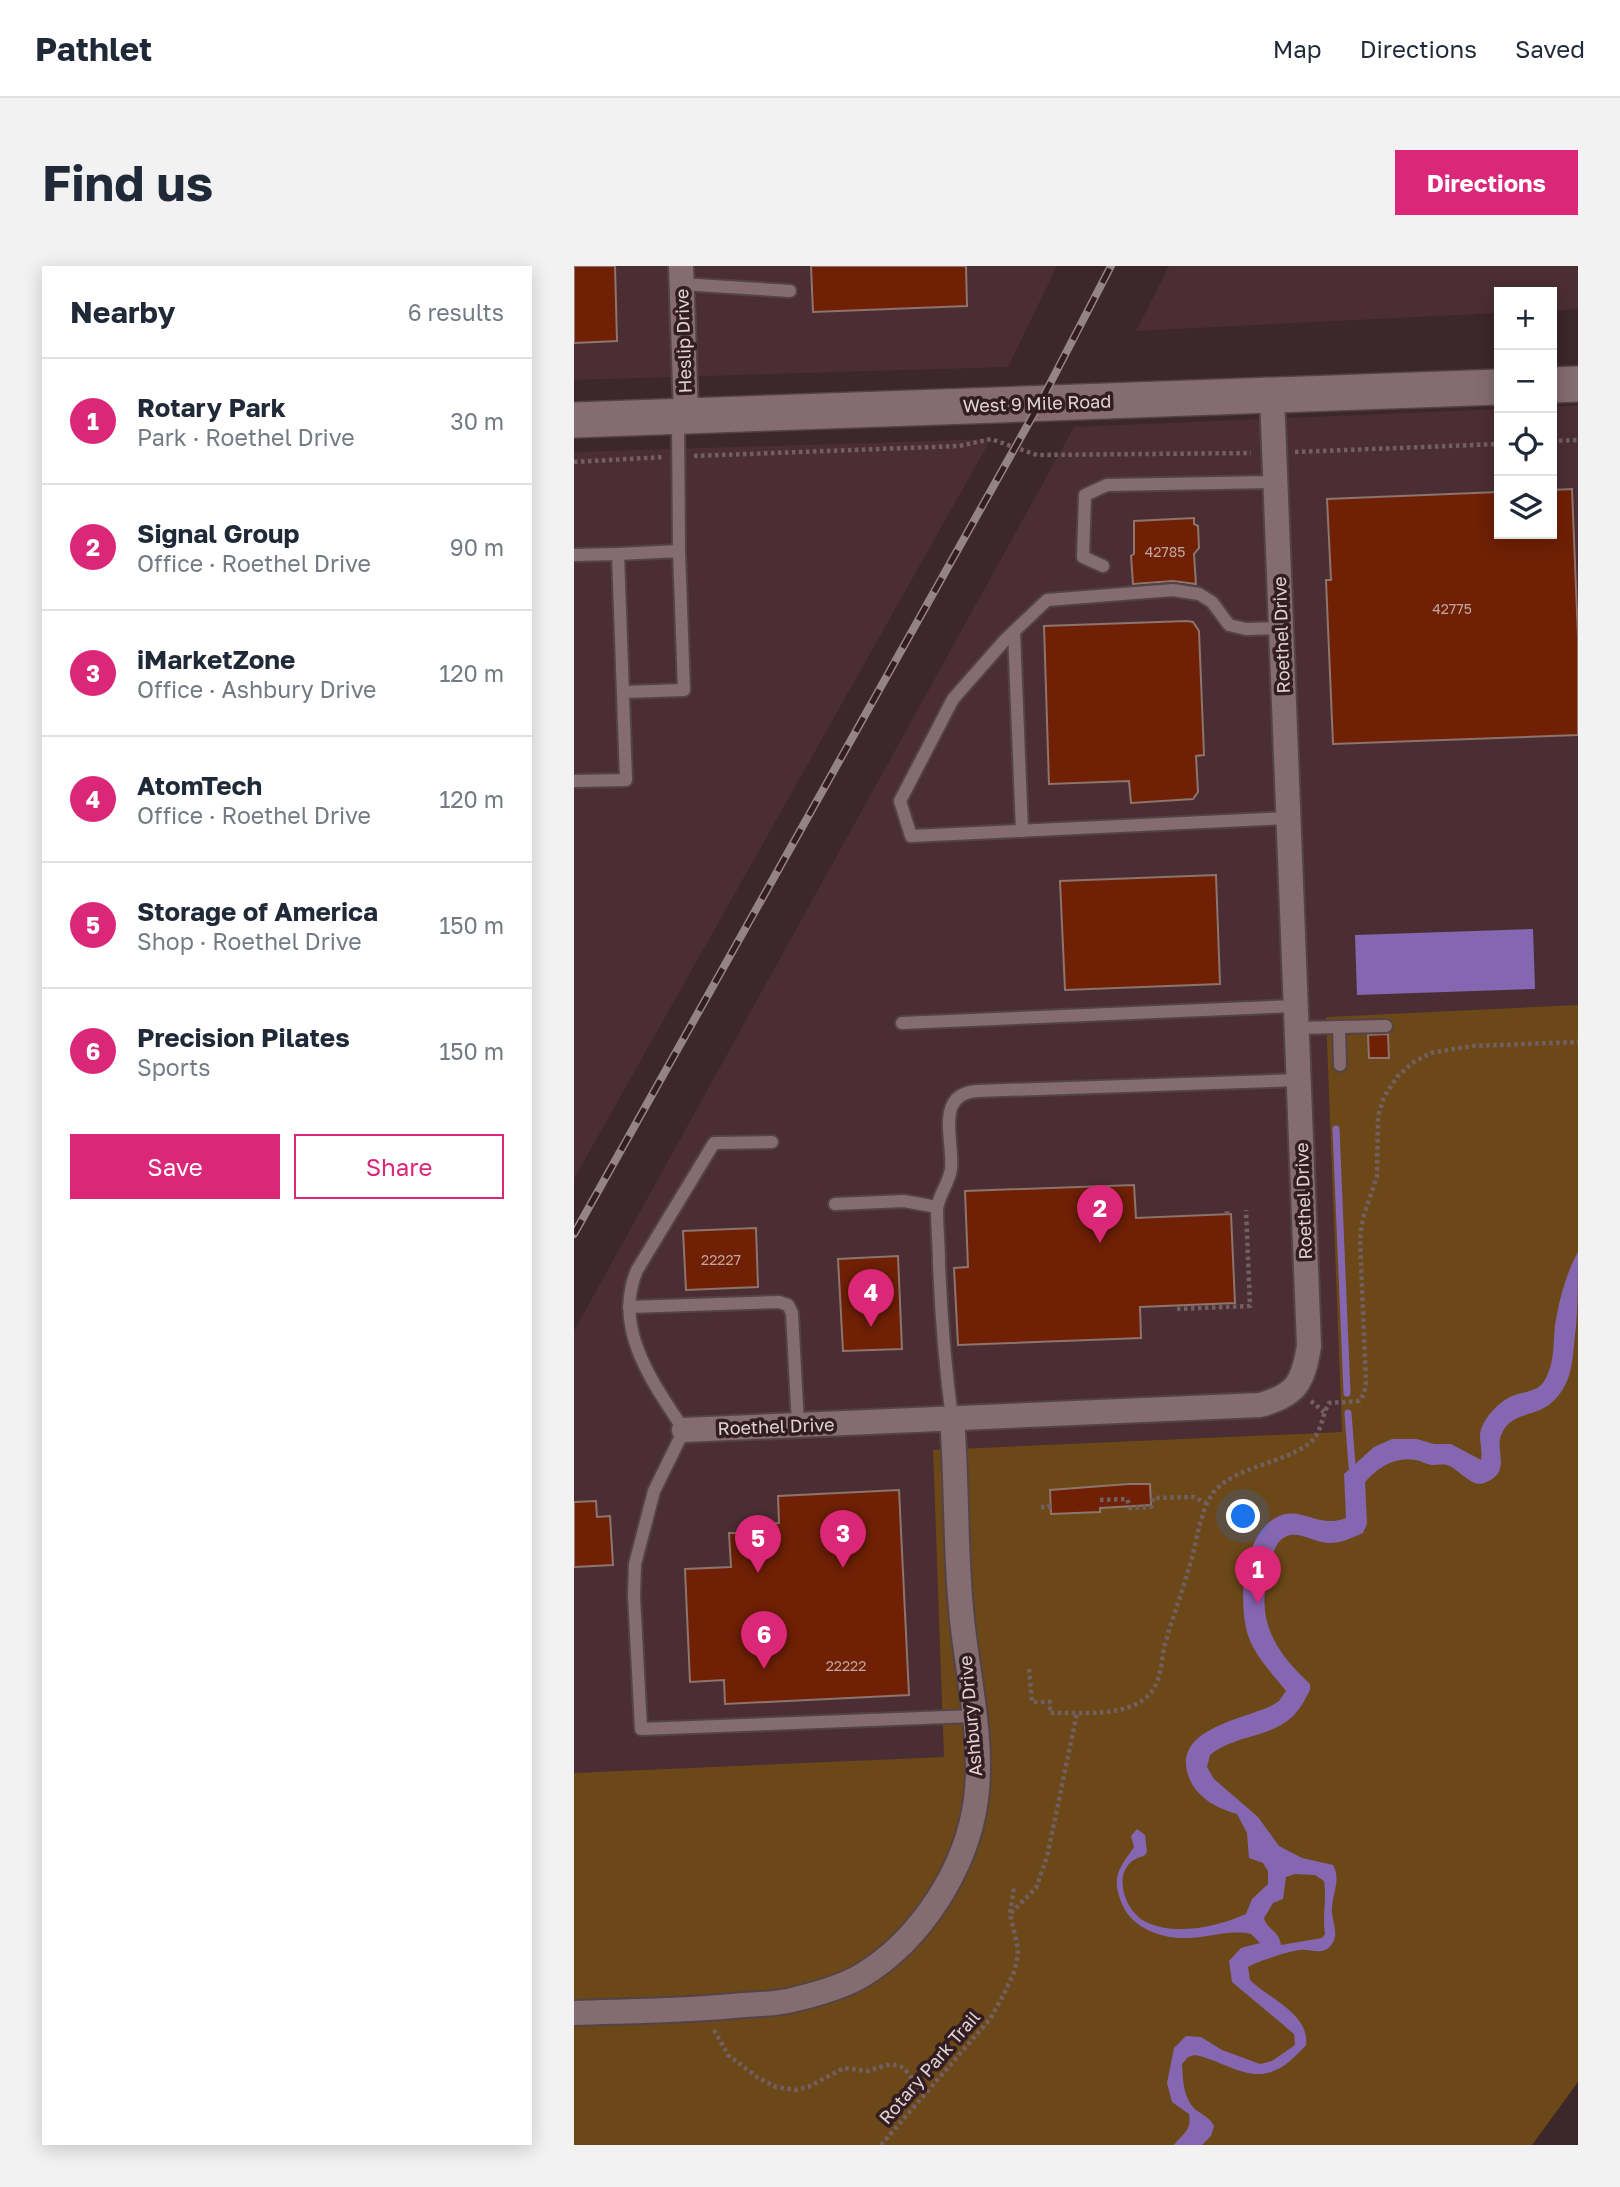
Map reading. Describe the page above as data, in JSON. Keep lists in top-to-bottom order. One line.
{"streets":{"street":["Heslip Drive","West 9 Mile Road","Roethel Drive","Ashbury Drive"],"path":["Rotary Park Trail"]},"crossings":[["Heslip Drive","West 9 Mile Road"],["West 9 Mile Road","Roethel Drive"],["Roethel Drive","Ashbury Drive"]],"house_numbers":["42785","42775","22227","22222"],"page":{"header":"Pathlet","nav":["Map","Directions","Saved"],"buttons":["Directions",["Save","Share"]],"title":"Find us","heading":["Nearby","6 results"],"map_buttons":["+","−"],"list":[{"mark":"1","name":"Rotary Park","note":"Park · Roethel Drive","value":"30 m"},{"mark":"2","name":"Signal Group","note":"Office · Roethel Drive","value":"90 m"},{"mark":"3","name":"iMarketZone","note":"Office · Ashbury Drive","value":"120 m"},{"mark":"4","name":"AtomTech","note":"Office · Roethel Drive","value":"120 m"},{"mark":"5","name":"Storage of America","note":"Shop · Roethel Drive","value":"150 m"},{"mark":"6","name":"Precision Pilates","note":"Sports","value":"150 m"}],"pins":["2","4","3","5","1","6"]}}
